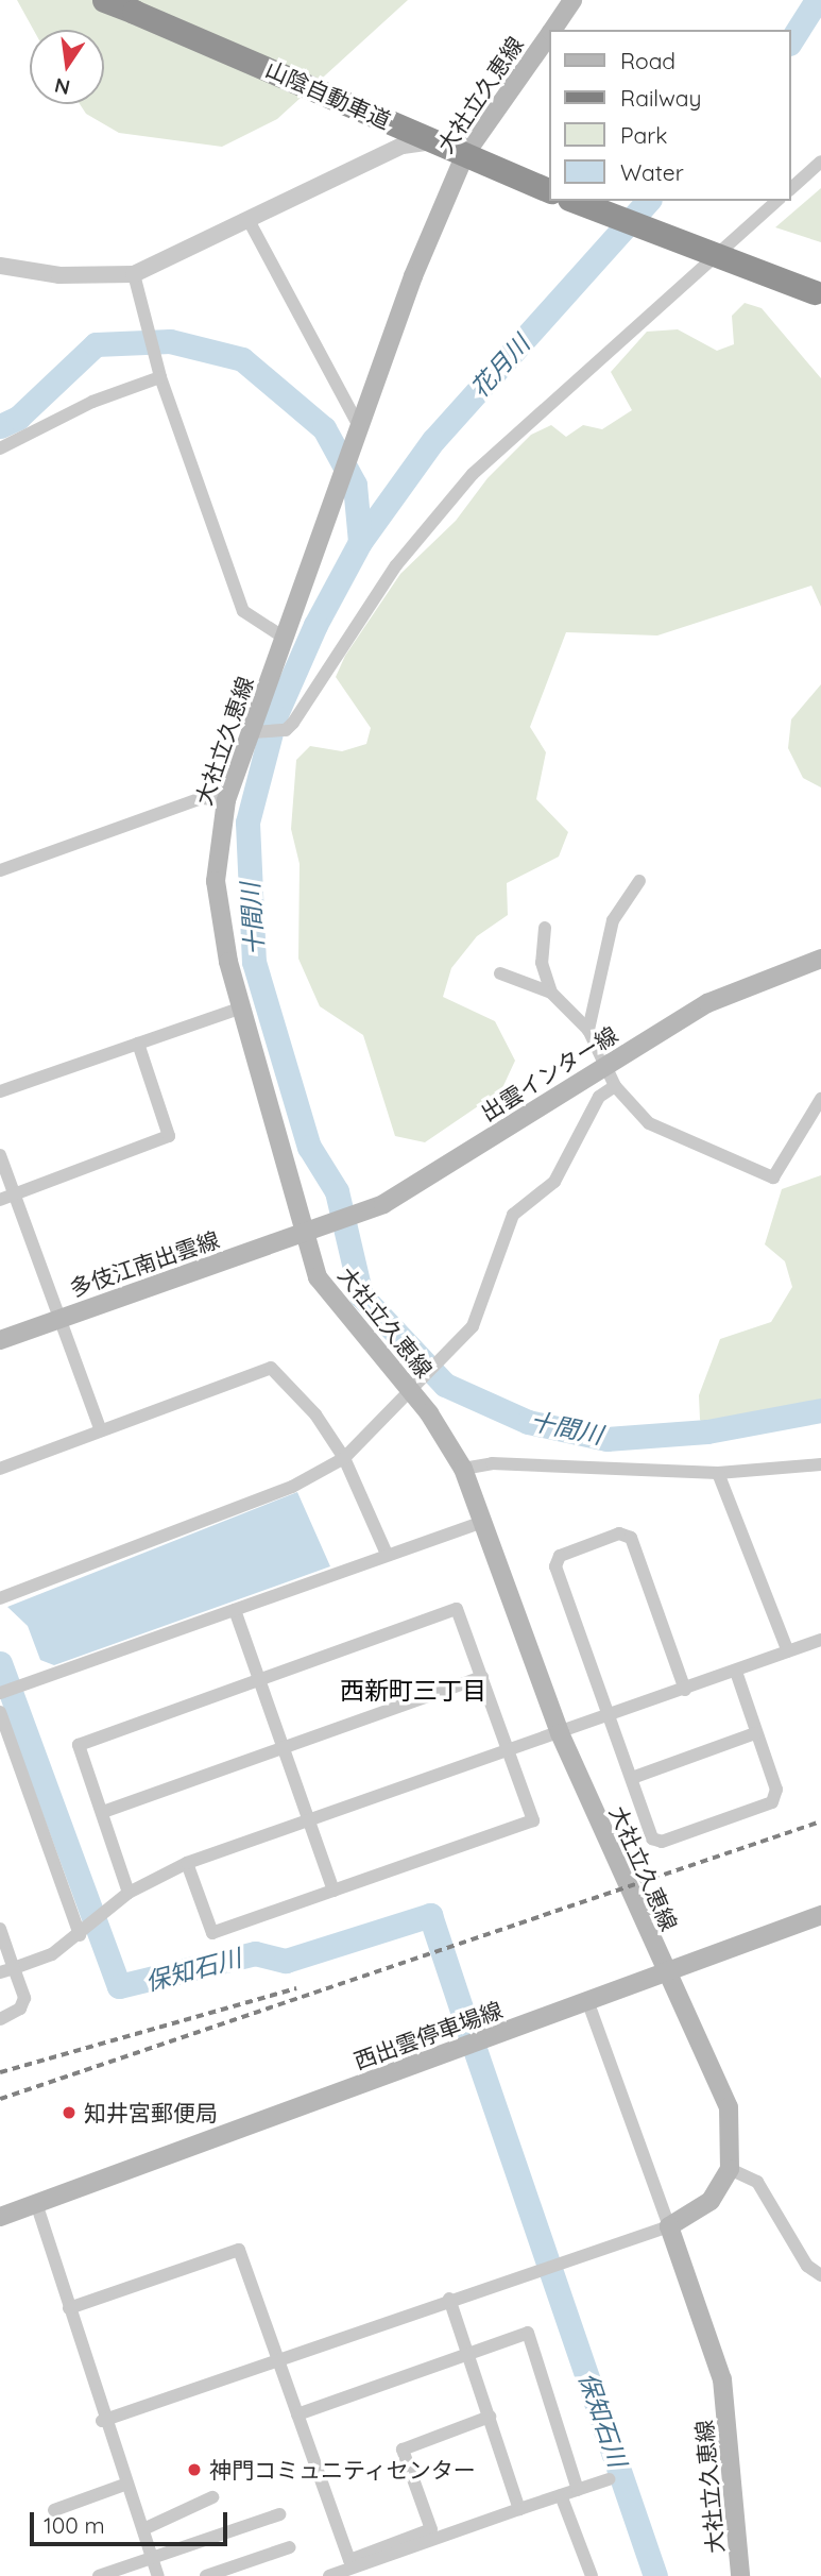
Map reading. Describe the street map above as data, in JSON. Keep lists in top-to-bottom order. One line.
{"streets":{"highway":["山陰自動車道"],"main road":["大社立久恵線","出雲インター線","多伎江南出雲線","西出雲停車場線"]},"crossings":[["大社立久恵線","出雲インター線"],["大社立久恵線","多伎江南出雲線"],["大社立久恵線","西出雲停車場線"],["出雲インター線","多伎江南出雲線"]],"districts":["西新町三丁目"],"water":["花月川","十間川","保知石川"],"places":["知井宮郵便局","神門コミュニティセンター"],"legend":["Road","Railway","Park","Water"],"scale_bar":"100 m","north":"bottom"}
